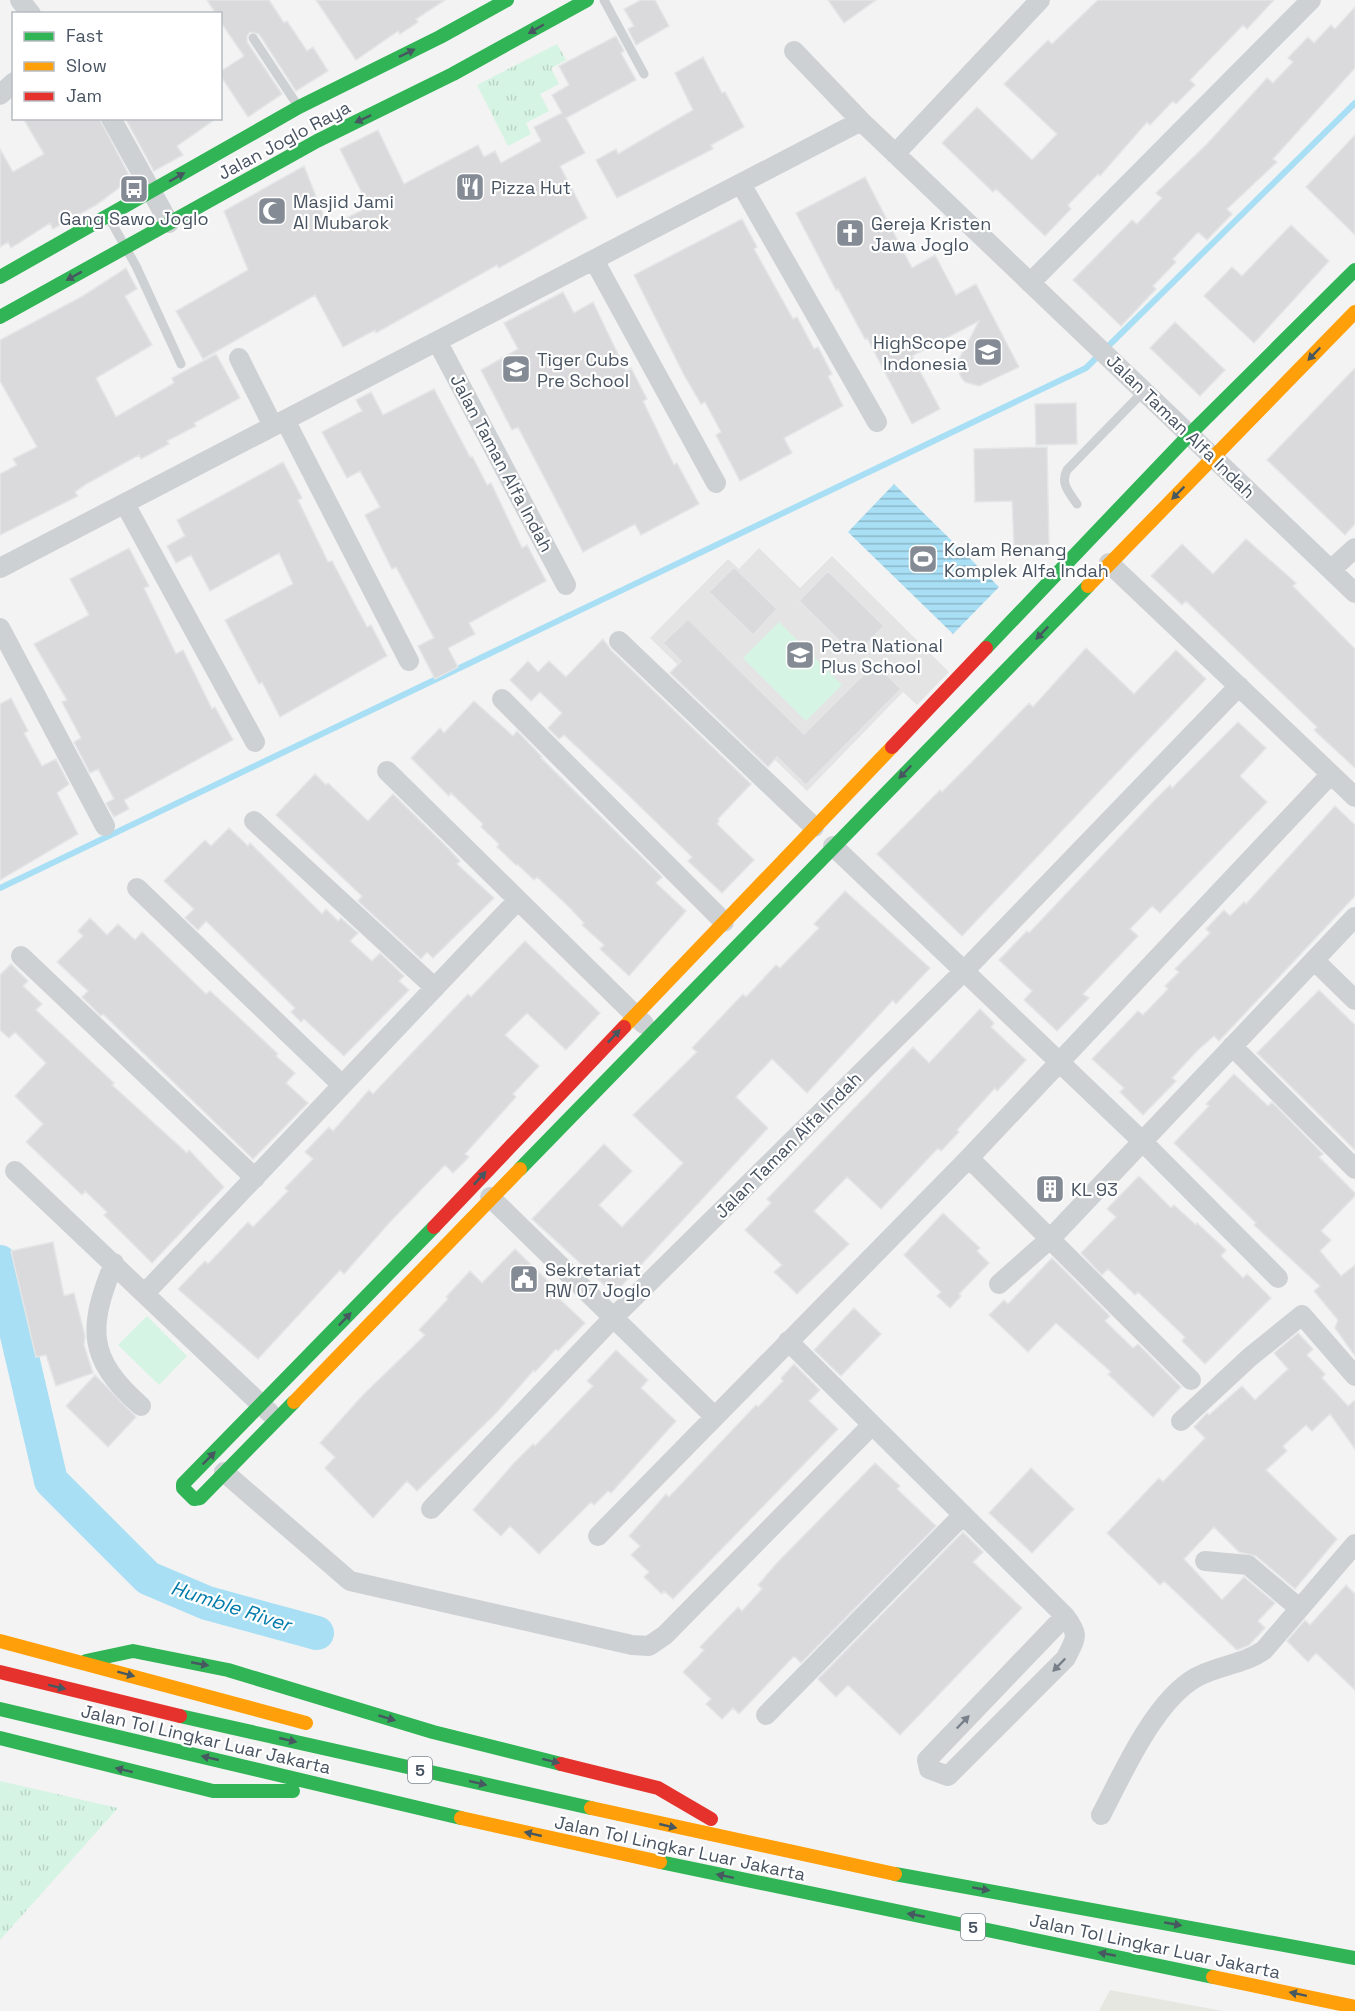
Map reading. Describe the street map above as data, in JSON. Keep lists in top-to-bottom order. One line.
{"streets":{"main road":["Jalan Joglo Raya","Jalan Tol Lingkar Luar Jakarta","5"],"street":["Jalan Taman Alfa Indah"]},"water":["Humble River"],"places":{"restaurant":["Pizza Hut"],"bus stop":["Gang Sawo Joglo"],"mosque":["Masjid Jami Al Mubarok"],"church":["Gereja Kristen Jawa Joglo"],"school or university":["HighScope Indonesia","Tiger Cubs Pre School","Petra National Plus School"],"sports":["Kolam Renang Komplek Alfa Indah"],"building":["KL 93"],"public building":["Sekretariat RW 07 Joglo"]},"legend":["Fast","Slow","Jam"]}
